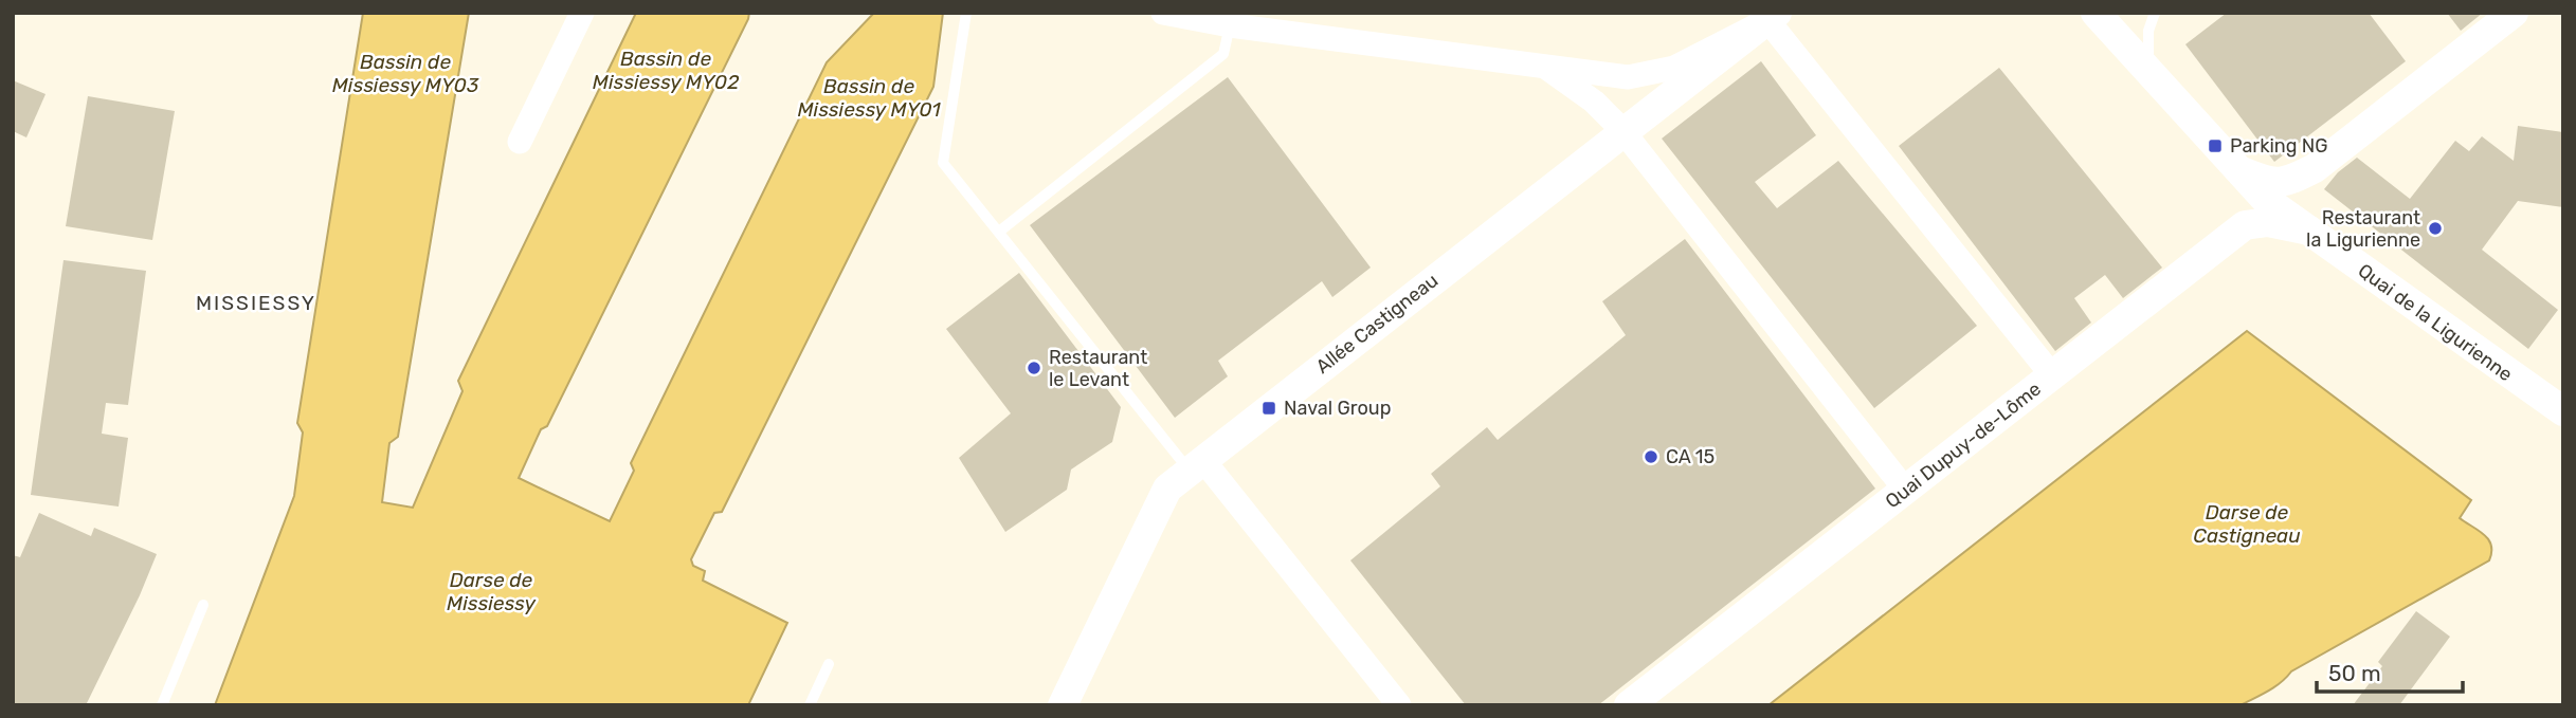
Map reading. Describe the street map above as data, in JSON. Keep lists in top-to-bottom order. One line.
{"streets":{"street":["Quai de la Ligurienne","Allée Castigneau","Quai Dupuy-de-Lôme"]},"crossings":[["Quai de la Ligurienne","Quai Dupuy-de-Lôme"]],"districts":["MISSIESSY"],"water":["Bassin de Missiessy MY02","Bassin de Missiessy MY03","Bassin de Missiessy MY01","Darse de Castigneau","Darse de Missiessy"],"places":{"transit":["Parking NG","Naval Group"],"other":["Restaurant la Ligurienne","Restaurant le Levant","CA 15"]},"scale_bar":"50 m"}
